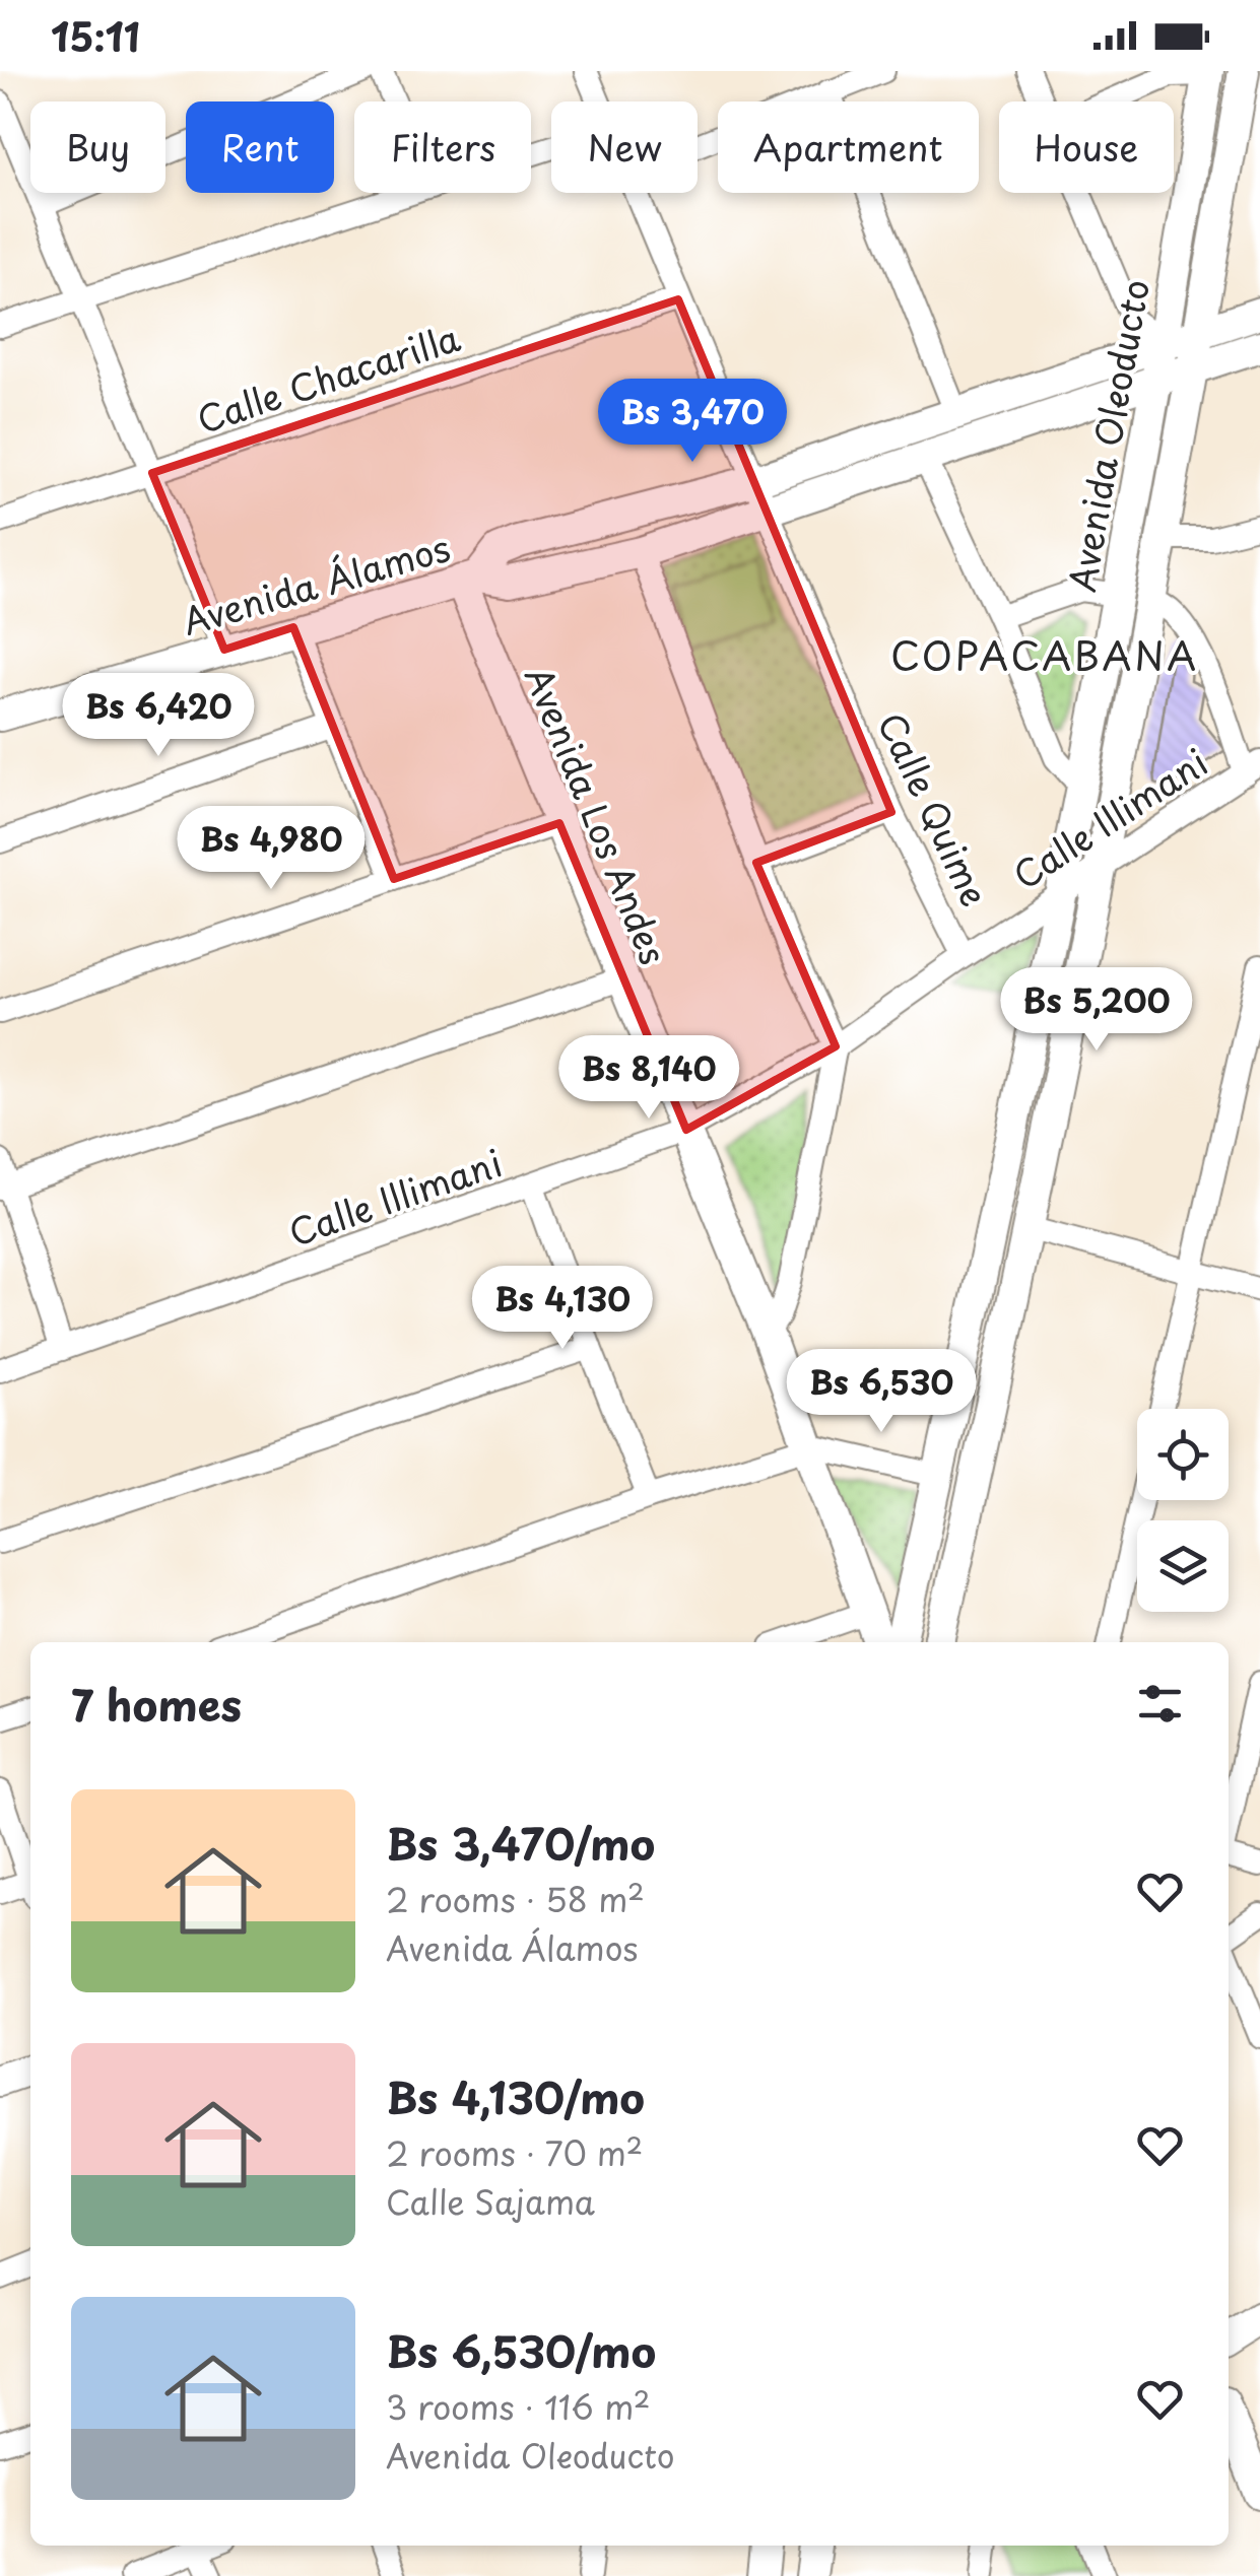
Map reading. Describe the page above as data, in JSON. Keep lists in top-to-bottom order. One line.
{"streets":{"street":["Calle Chacarilla","Avenida Oleoducto","Avenida Álamos","Calle Quime","Avenida Los Andes","Calle Illimani"]},"crossings":[["Calle Chacarilla","Calle Quime"],["Avenida Oleoducto","Avenida Álamos"],["Avenida Oleoducto","Calle Illimani"],["Avenida Álamos","Calle Quime"],["Avenida Álamos","Avenida Los Andes"],["Calle Quime","Calle Illimani"],["Avenida Los Andes","Calle Illimani"]],"districts":["COPACABANA"],"page":{"status":"15:11","chip":["Buy","Rent","Filters","New","Apartment","House"],"price":["Bs 3,470","Bs 6,420","Bs 4,980","Bs 5,200","Bs 8,140","Bs 4,130","Bs 6,530"],"heading":"7 homes","list":[{"name":"Bs 3,470/mo","note":"2 rooms · 58 m² · Avenida Álamos"},{"name":"Bs 4,130/mo","note":"2 rooms · 70 m² · Calle Sajama"},{"name":"Bs 6,530/mo","note":"3 rooms · 116 m² · Avenida Oleoducto"}]}}
